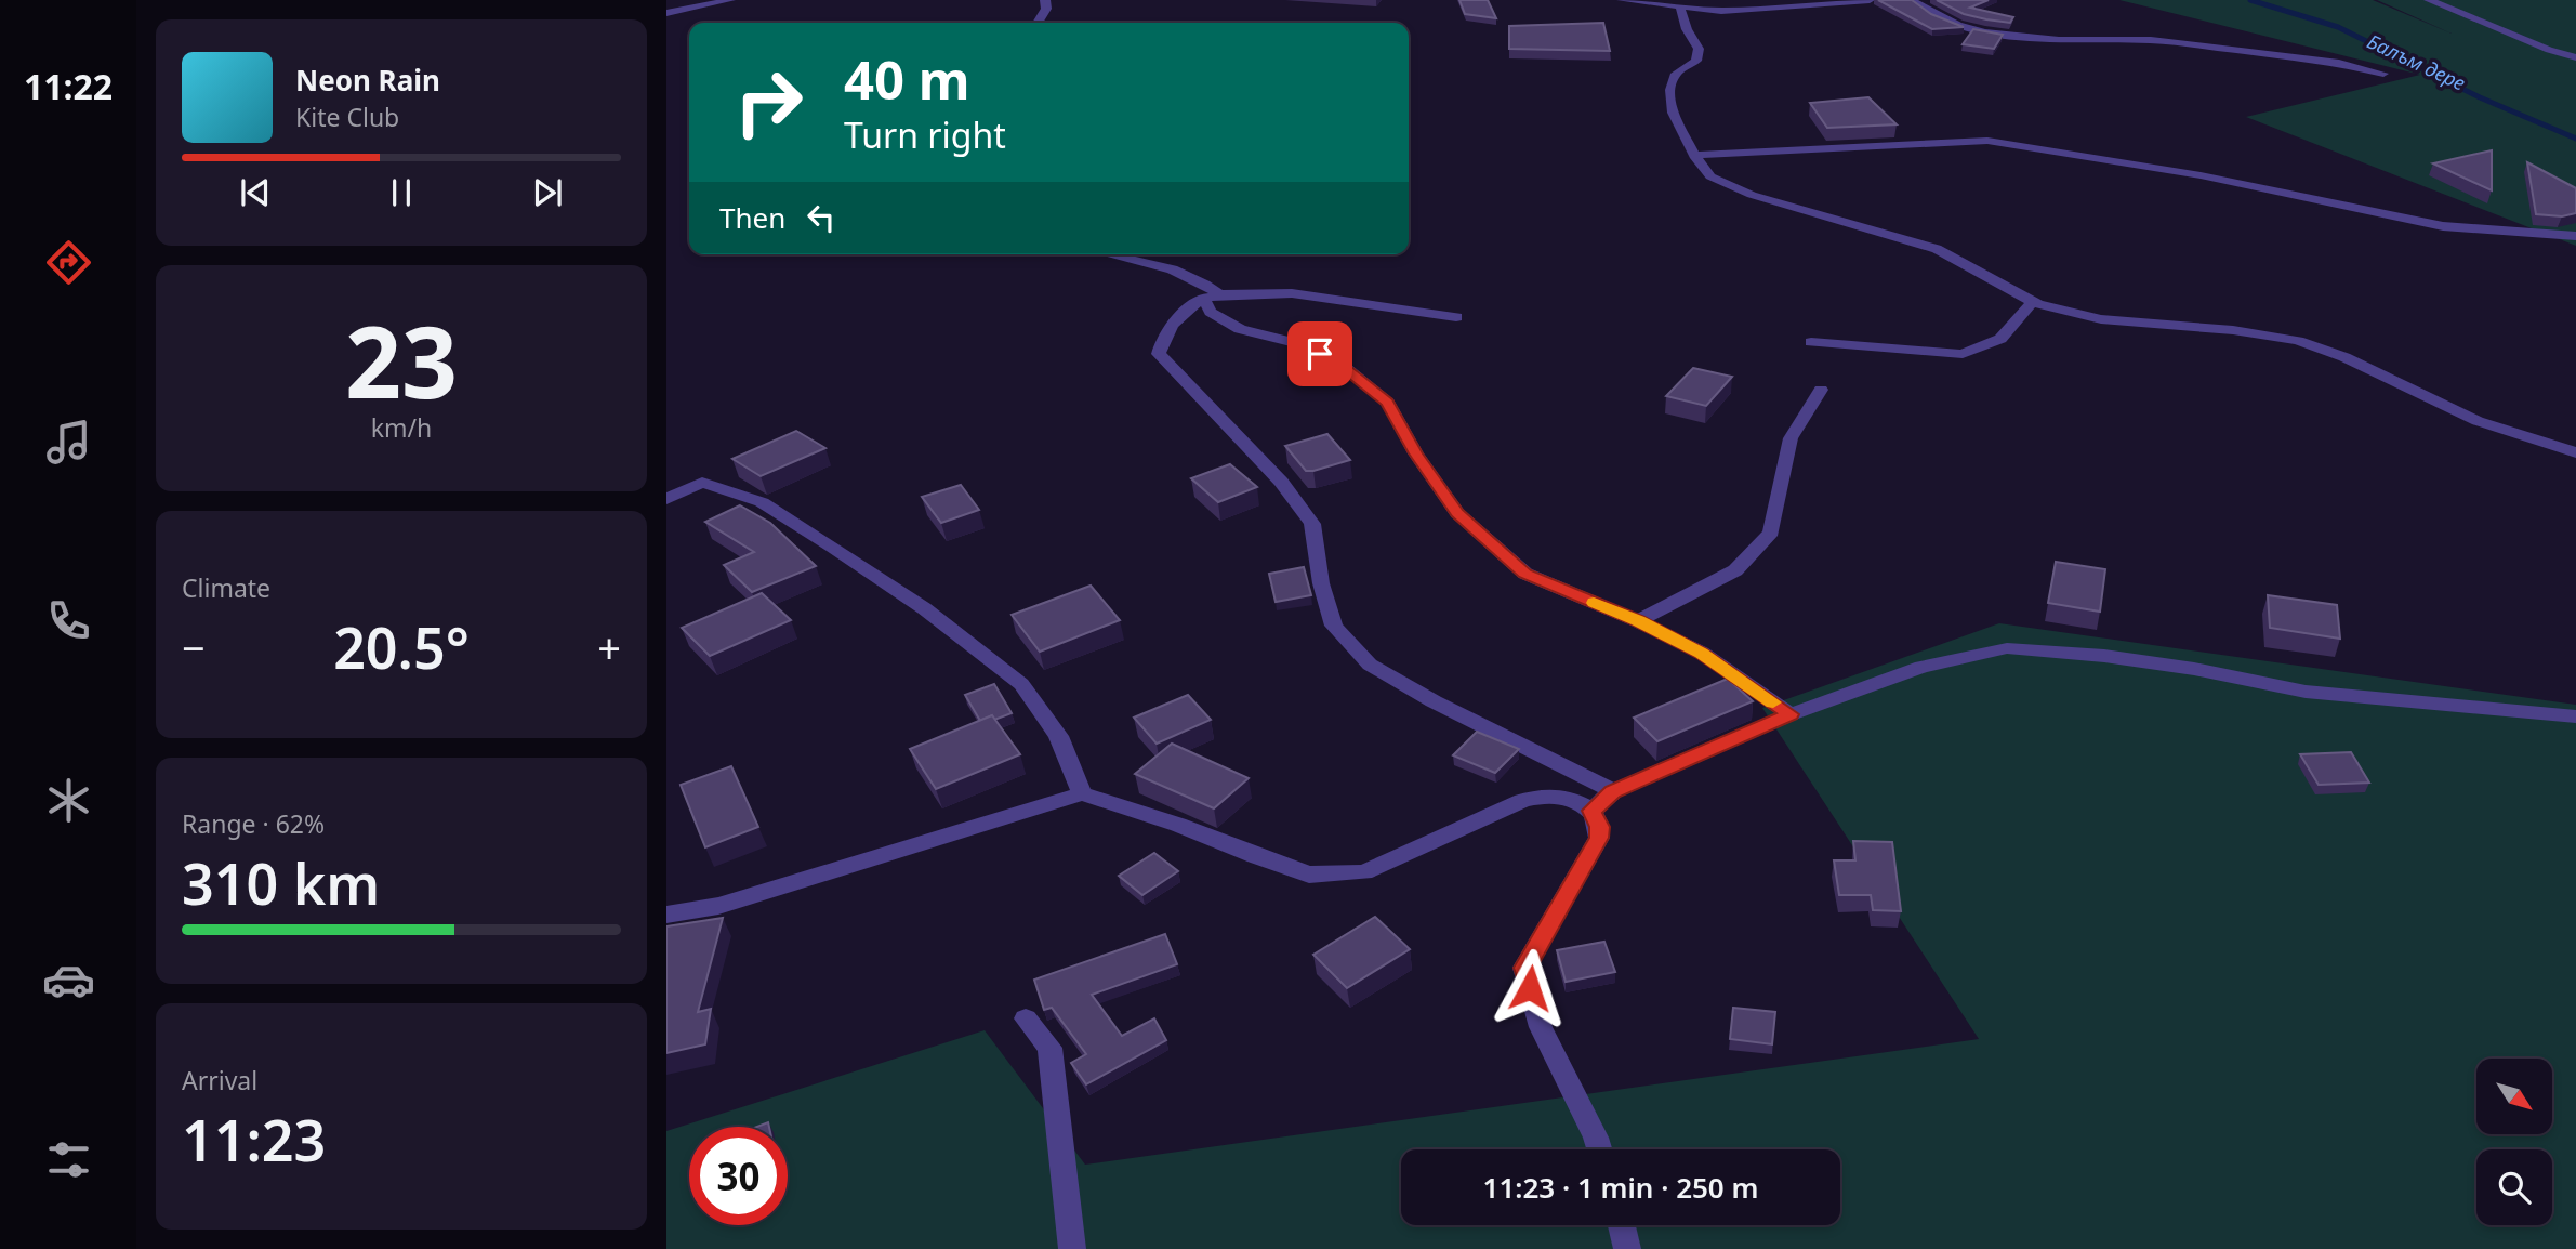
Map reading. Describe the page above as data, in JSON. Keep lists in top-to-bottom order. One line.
{"water":["Балъм дере"],"north":"bottom right","page":{"tabs":"11:22","turn":["40 m","Turn right"],"song":["Neon Rain","Kite Club"],"then":"Then","tile":[["23","km/h"],"Climate",["Range · 62%","310 km"],["Arrival","11:23"]],"heat":["−","20.5°","+"],"limit":"30","trip":"11:23 · 1 min · 250 m"}}
